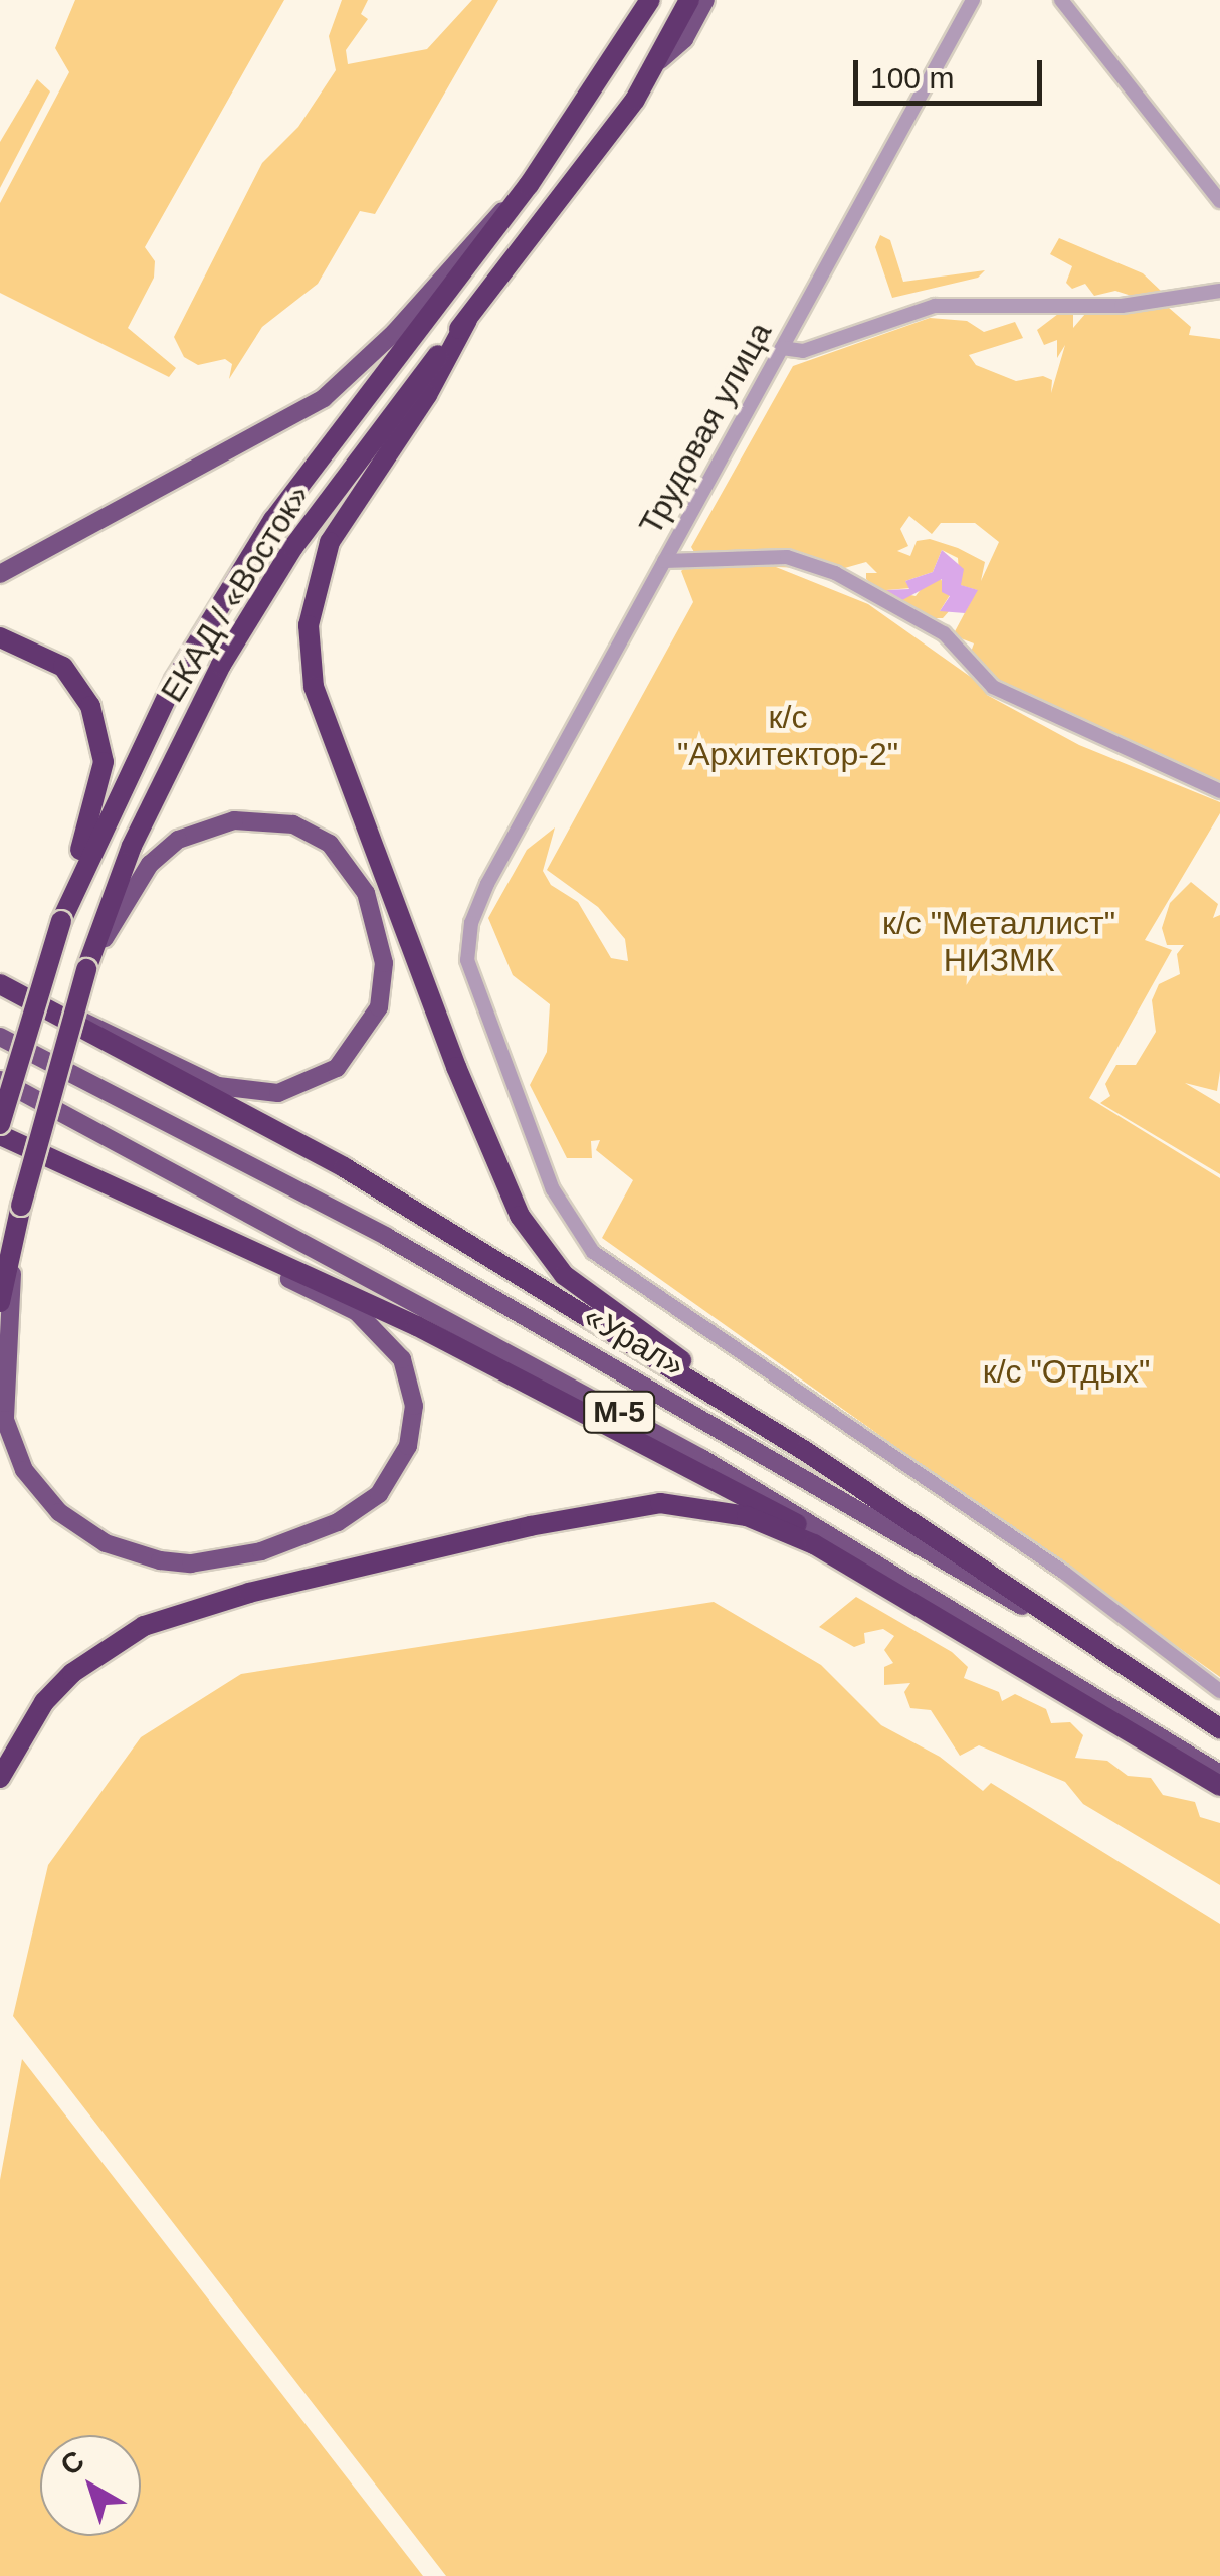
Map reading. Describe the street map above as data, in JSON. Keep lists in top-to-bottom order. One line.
{"streets":{"highway":["ЕКАД / «Восток»","«Урал»","М-5"],"street":["Трудовая улица"]},"parks":["к/с \"Архитектор-2\"","к/с \"Металлист\" НИЗМК","к/с \"Отдых\""],"scale_bar":"100 m","north":"top left"}
